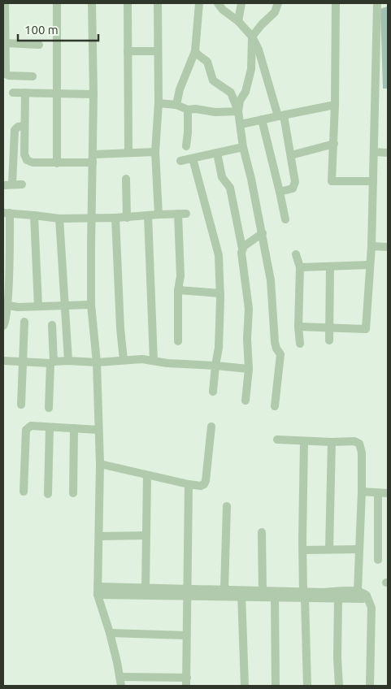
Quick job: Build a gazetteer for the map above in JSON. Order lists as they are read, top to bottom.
{
  "scale_bar": "100 m"
}
